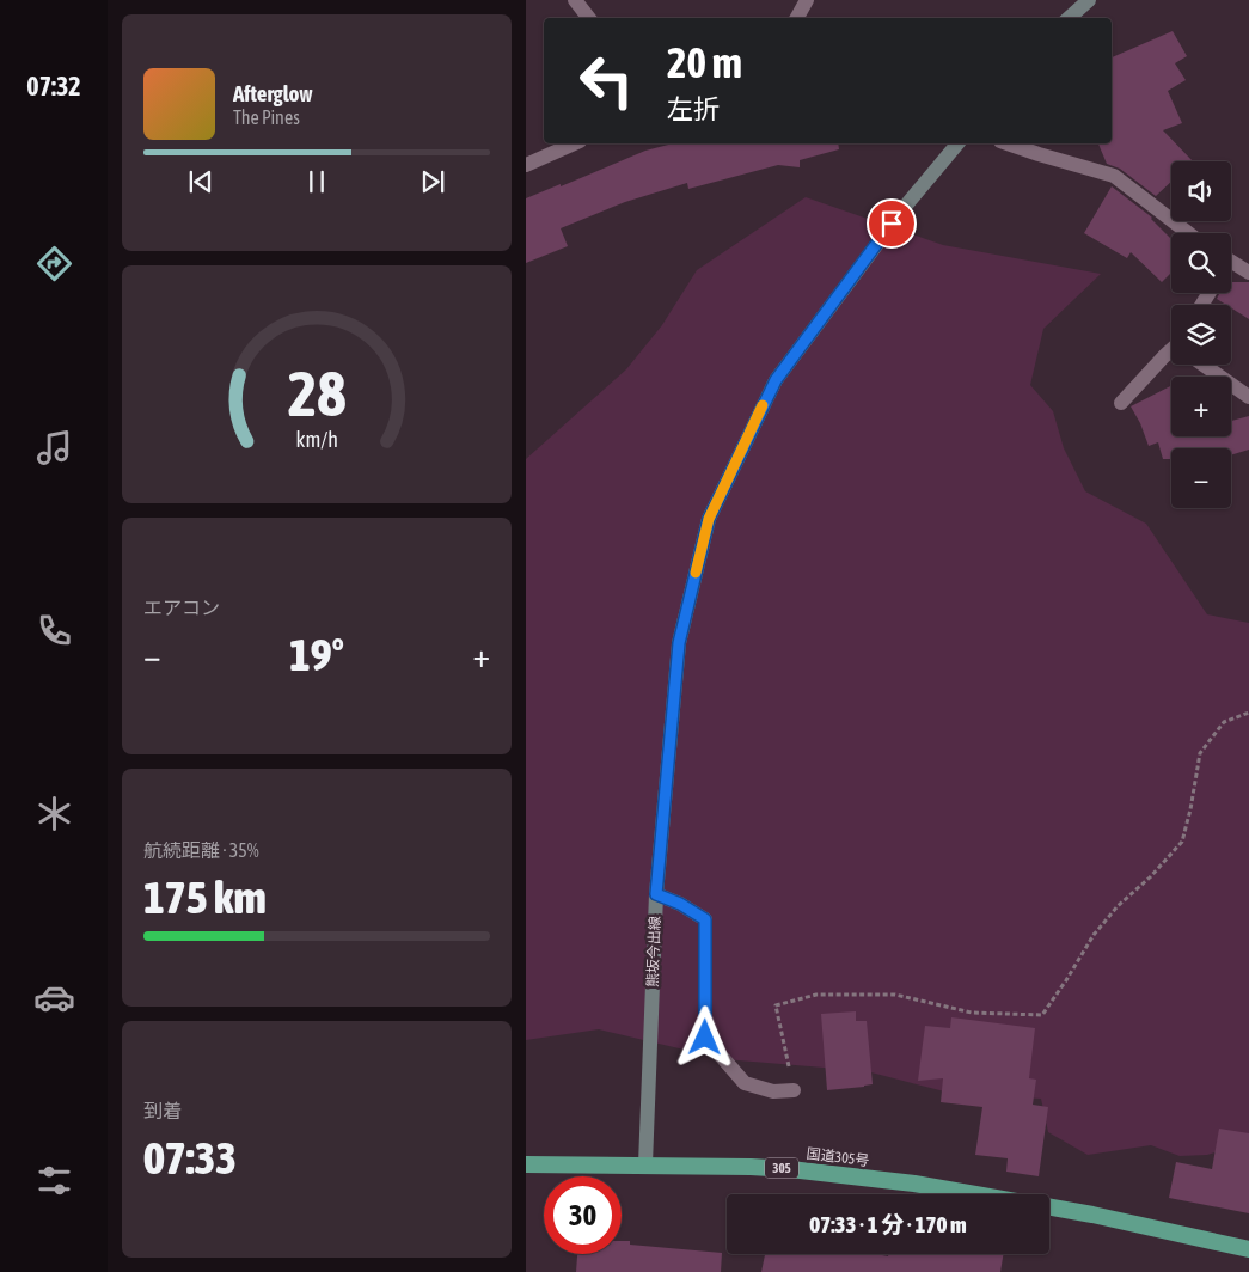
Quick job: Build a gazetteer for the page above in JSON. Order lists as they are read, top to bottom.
{
  "streets": {
    "highway": ["国道305号", "305"],
    "main road": ["熊坂今出線"]
  },
  "crossings": [
    ["熊坂今出線", "国道305号"]
  ],
  "page": {
    "tabs": "07:32",
    "turn": ["20 m", "左折"],
    "song": ["Afterglow", "The Pines"],
    "map_buttons": ["+", "−"],
    "tile": [
      "エアコン",
      ["航続距離 · 35%", "175 km"],
      ["到着", "07:33"]
    ],
    "heat": ["−", "19°", "+"],
    "limit": "30",
    "trip": "07:33 · 1 分 · 170 m",
    "gauge": ["28", "km/h"]
  }
}
